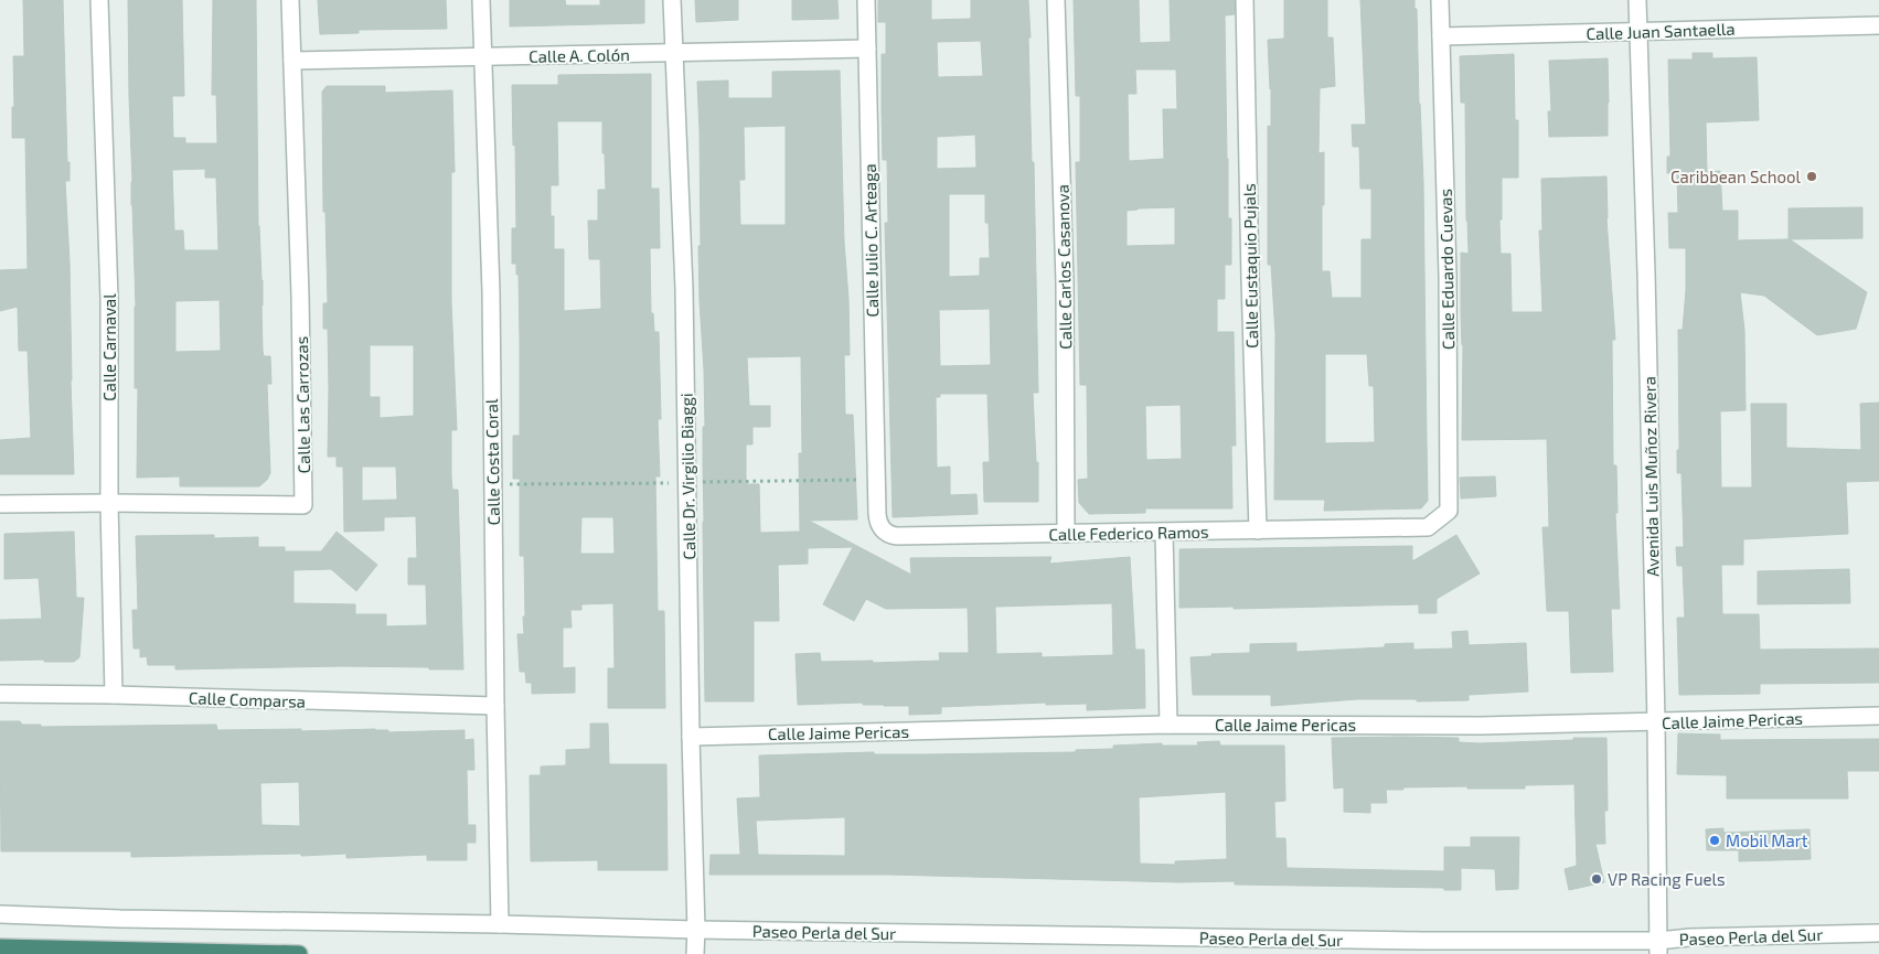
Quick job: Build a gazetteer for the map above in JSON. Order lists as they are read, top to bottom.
{
  "streets": {
    "street": [
      "Calle Juan Santaella",
      "Calle A. Colón",
      "Calle Julio C. Arteaga",
      "Calle Eustaquio Pujals",
      "Calle Carlos Casanova",
      "Calle Eduardo Cuevas",
      "Calle Carnaval",
      "Calle Las Carrozas",
      "Calle Costa Coral",
      "Calle Dr. Virgilio Biaggi",
      "Avenida Luis Muñoz Rivera",
      "Calle Federico Ramos",
      "Calle Comparsa",
      "Calle Jaime Pericas",
      "Paseo Perla del Sur"
    ]
  },
  "crossings": [
    ["Calle Juan Santaella", "Calle Eduardo Cuevas"],
    ["Calle Juan Santaella", "Avenida Luis Muñoz Rivera"],
    ["Calle A. Colón", "Calle Julio C. Arteaga"],
    ["Calle A. Colón", "Calle Las Carrozas"],
    ["Calle A. Colón", "Calle Costa Coral"],
    ["Calle A. Colón", "Calle Dr. Virgilio Biaggi"],
    ["Calle Julio C. Arteaga", "Calle Federico Ramos"],
    ["Calle Eustaquio Pujals", "Calle Federico Ramos"],
    ["Calle Carlos Casanova", "Calle Federico Ramos"],
    ["Calle Eduardo Cuevas", "Calle Federico Ramos"],
    ["Calle Carnaval", "Calle Las Carrozas"],
    ["Calle Carnaval", "Calle Comparsa"],
    ["Calle Costa Coral", "Calle Comparsa"],
    ["Calle Costa Coral", "Paseo Perla del Sur"],
    ["Calle Dr. Virgilio Biaggi", "Calle Jaime Pericas"],
    ["Calle Dr. Virgilio Biaggi", "Paseo Perla del Sur"],
    ["Avenida Luis Muñoz Rivera", "Calle Jaime Pericas"],
    ["Avenida Luis Muñoz Rivera", "Paseo Perla del Sur"]
  ],
  "places": ["Caribbean School", "Mobil Mart", "VP Racing Fuels"]
}
